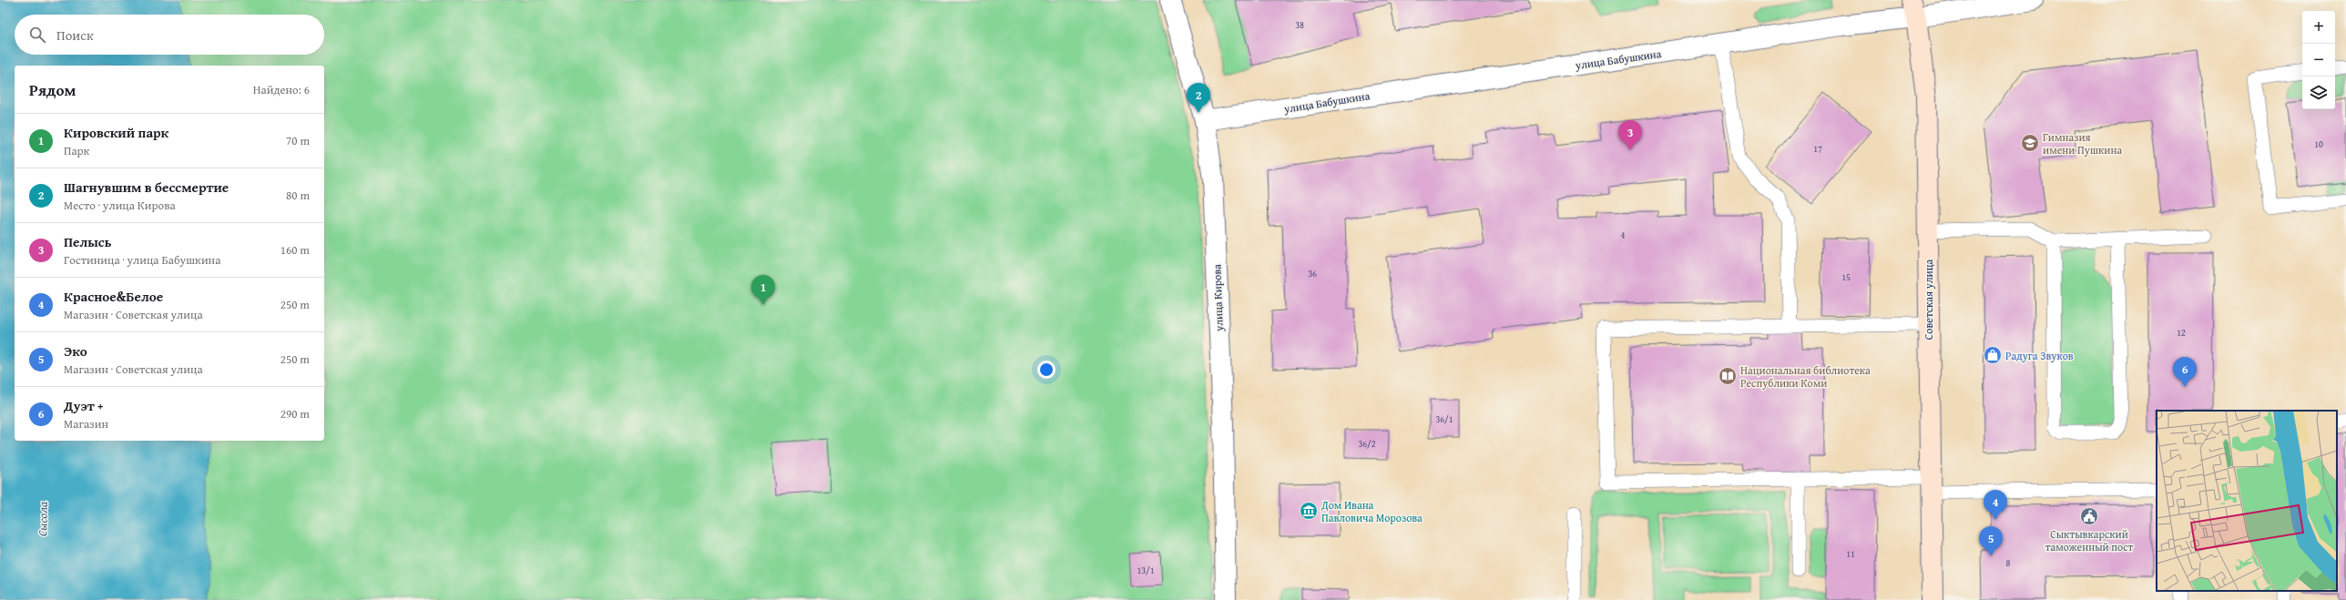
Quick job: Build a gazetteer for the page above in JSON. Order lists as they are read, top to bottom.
{
  "streets": {
    "main road": ["Советская улица"],
    "street": ["улица Бабушкина", "улица Кирова"]
  },
  "crossings": [
    ["улица Бабушкина", "улица Кирова"],
    ["улица Бабушкина", "Советская улица"]
  ],
  "water": ["Сысола"],
  "places": {
    "school or university": ["Гимназия имени Пушкина"],
    "shop": ["Радуга Звуков"],
    "library": ["Национальная библиотека Республики Коми"],
    "museum": ["Дом Ивана Павловича Морозова"],
    "public building": ["Сыктывкарский таможенный пост"]
  },
  "house_numbers": [
    "38",
    "10",
    "17",
    "4",
    "36",
    "15",
    "12",
    "36/1",
    "36/2",
    "11",
    "8",
    "13/1"
  ],
  "page": {
    "map_buttons": ["+", "−"],
    "search": "Поиск",
    "heading": ["Рядом", "Найдено: 6"],
    "pins": [
      "2",
      "3",
      "1",
      "6",
      "4",
      "5"
    ],
    "list": [
      {
        "mark": "1",
        "name": "Кировский парк",
        "note": "Парк",
        "value": "70 m"
      },
      {
        "mark": "2",
        "name": "Шагнувшим в бессмертие",
        "note": "Место · улица Кирова",
        "value": "80 m"
      },
      {
        "mark": "3",
        "name": "Пелысь",
        "note": "Гостиница · улица Бабушкина",
        "value": "160 m"
      },
      {
        "mark": "4",
        "name": "Красное&Белое",
        "note": "Магазин · Советская улица",
        "value": "250 m"
      },
      {
        "mark": "5",
        "name": "Эко",
        "note": "Магазин · Советская улица",
        "value": "250 m"
      },
      {
        "mark": "6",
        "name": "Дуэт +",
        "note": "Магазин",
        "value": "290 m"
      }
    ]
  }
}
